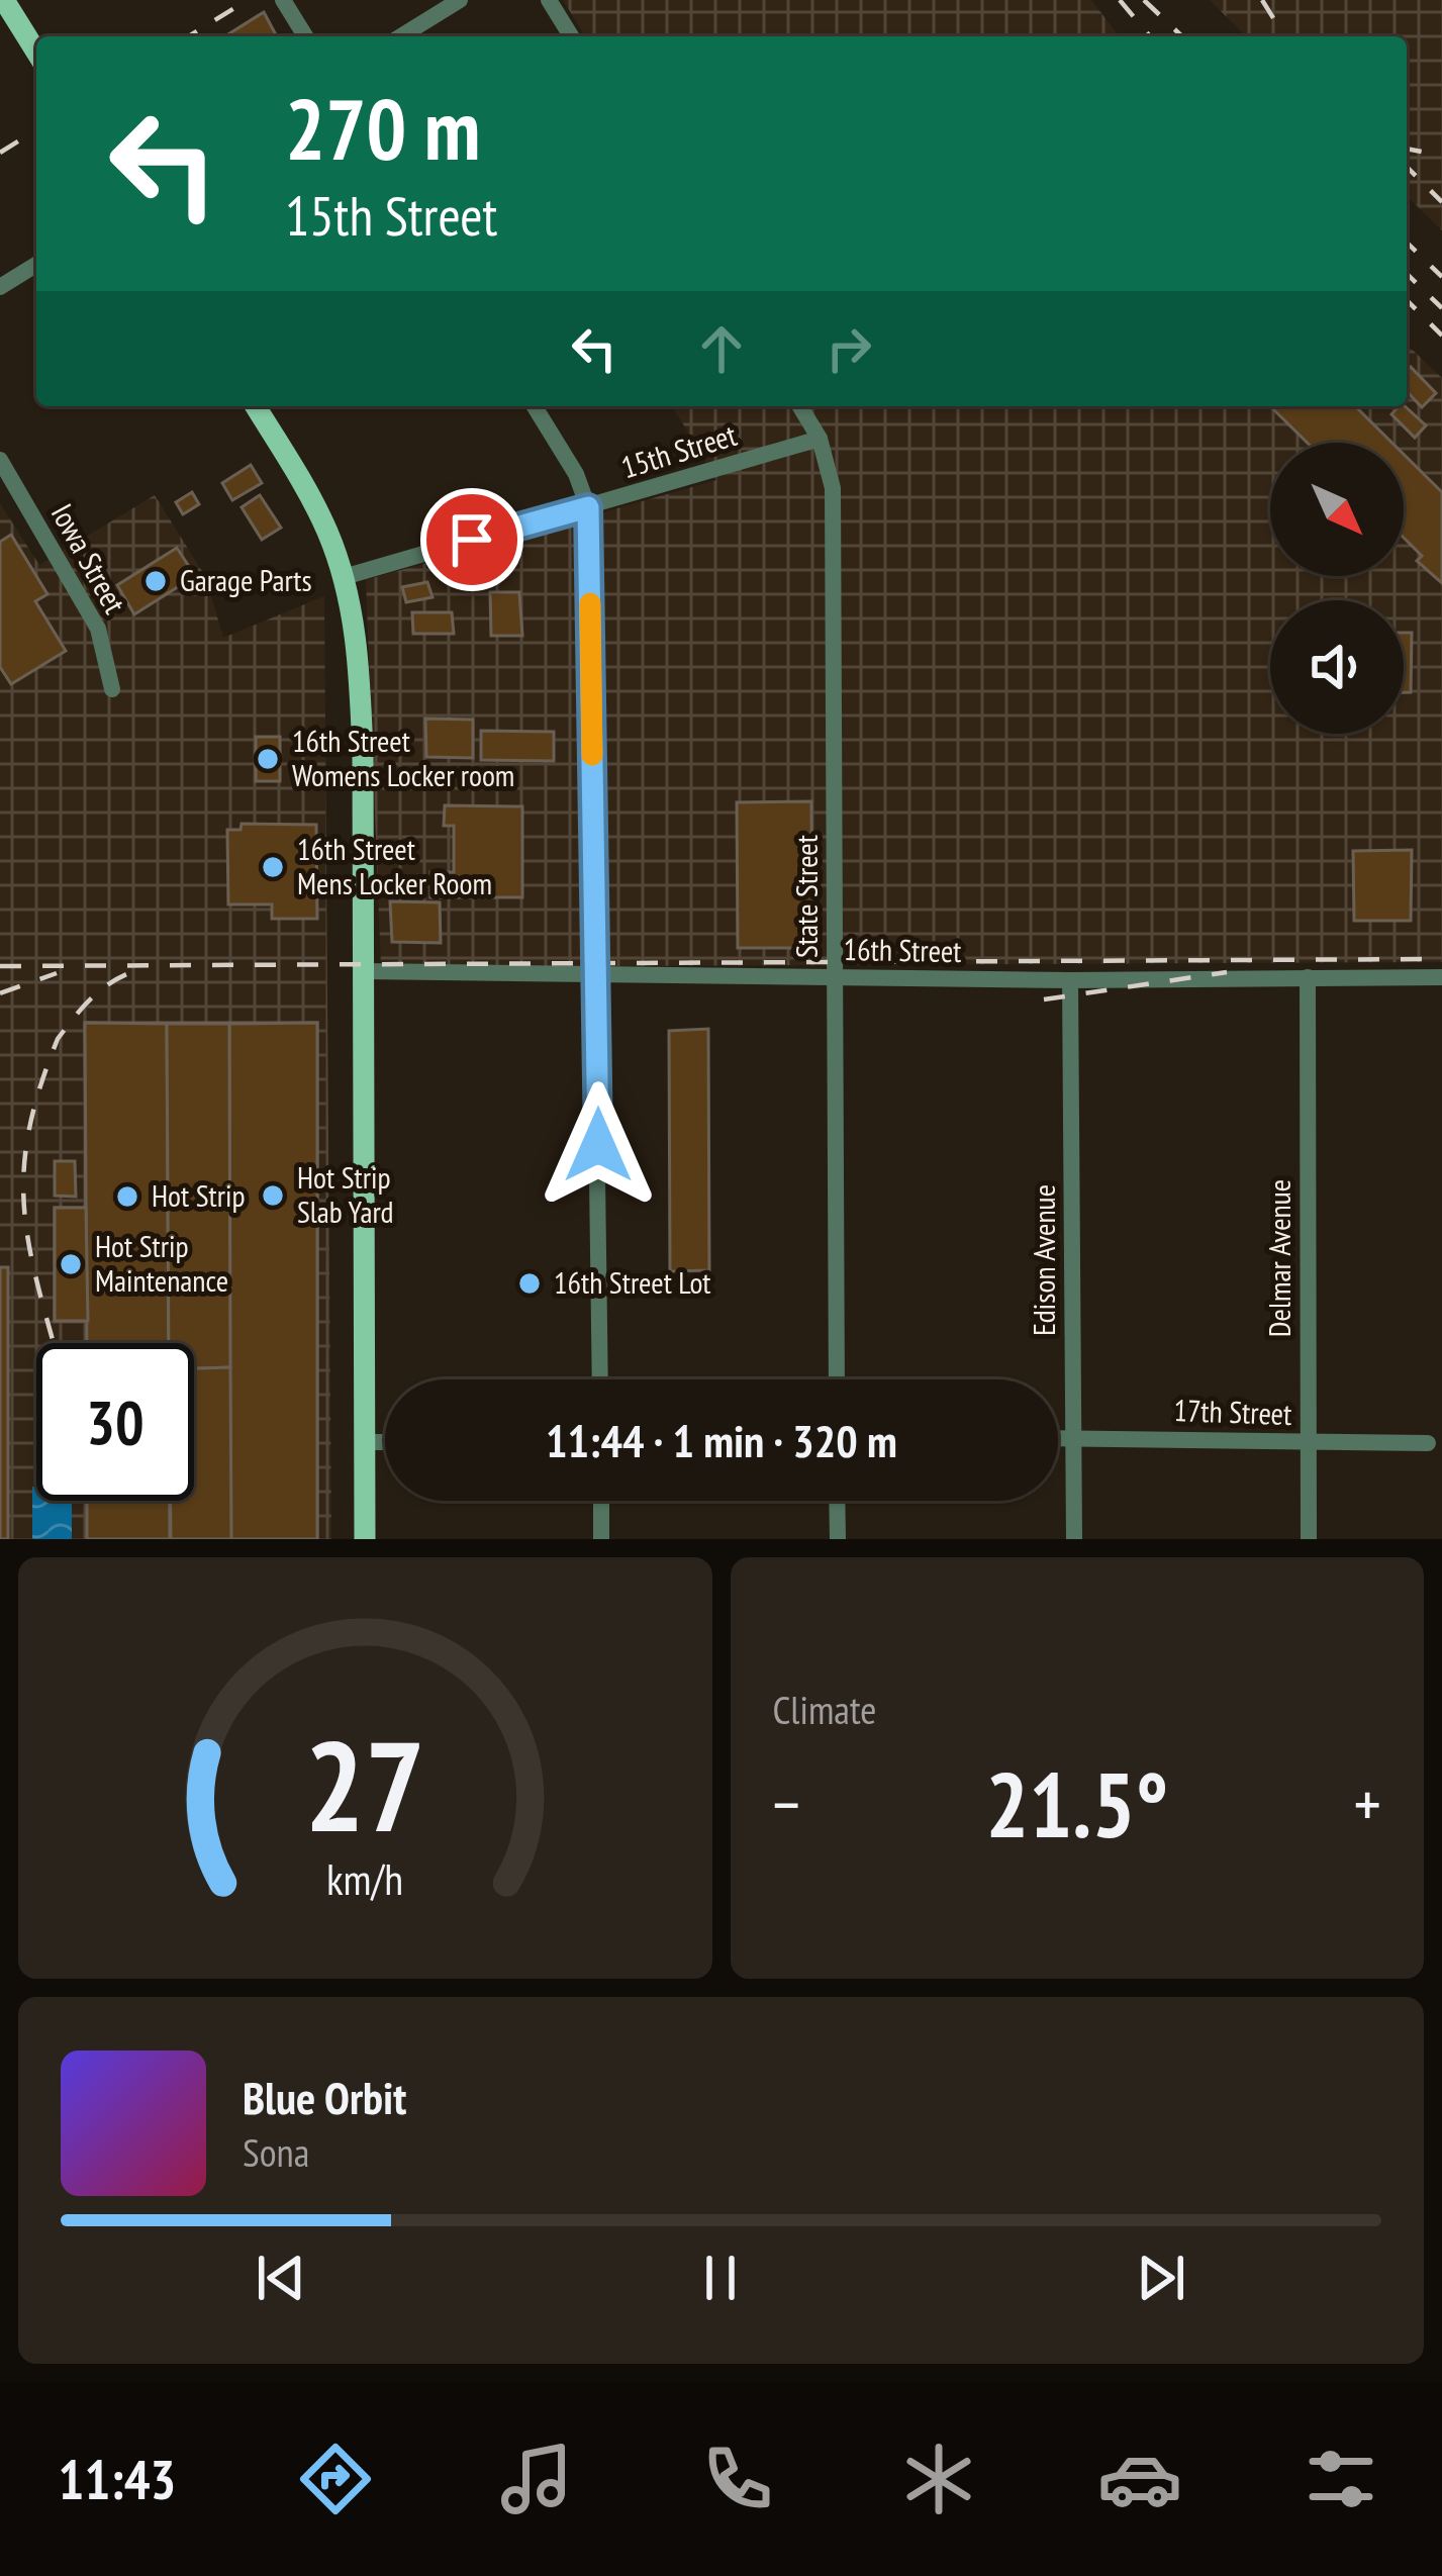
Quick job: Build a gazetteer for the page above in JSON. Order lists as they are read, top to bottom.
{
  "streets": {
    "street": [
      "15th Street",
      "Iowa Street",
      "State Street",
      "16th Street",
      "Delmar Avenue",
      "Edison Avenue",
      "17th Street"
    ]
  },
  "crossings": [
    ["15th Street", "State Street"],
    ["State Street", "16th Street"],
    ["16th Street", "Delmar Avenue"],
    ["16th Street", "Edison Avenue"],
    ["Delmar Avenue", "17th Street"],
    ["Edison Avenue", "17th Street"]
  ],
  "places": [
    "Garage Parts",
    "16th Street Womens Locker room",
    "16th Street Mens Locker Room",
    "Hot Strip Slab Yard",
    "Hot Strip",
    "Hot Strip Maintenance",
    "16th Street Lot"
  ],
  "north": "bottom right",
  "page": {
    "turn": ["270 m", "15th Street"],
    "limit": "30",
    "trip": "11:44 · 1 min · 320 m",
    "tile": "Climate",
    "heat": ["−", "21.5°", "+"],
    "song": ["Blue Orbit", "Sona"],
    "tabs": "11:43",
    "gauge": ["27", "km/h"]
  }
}
